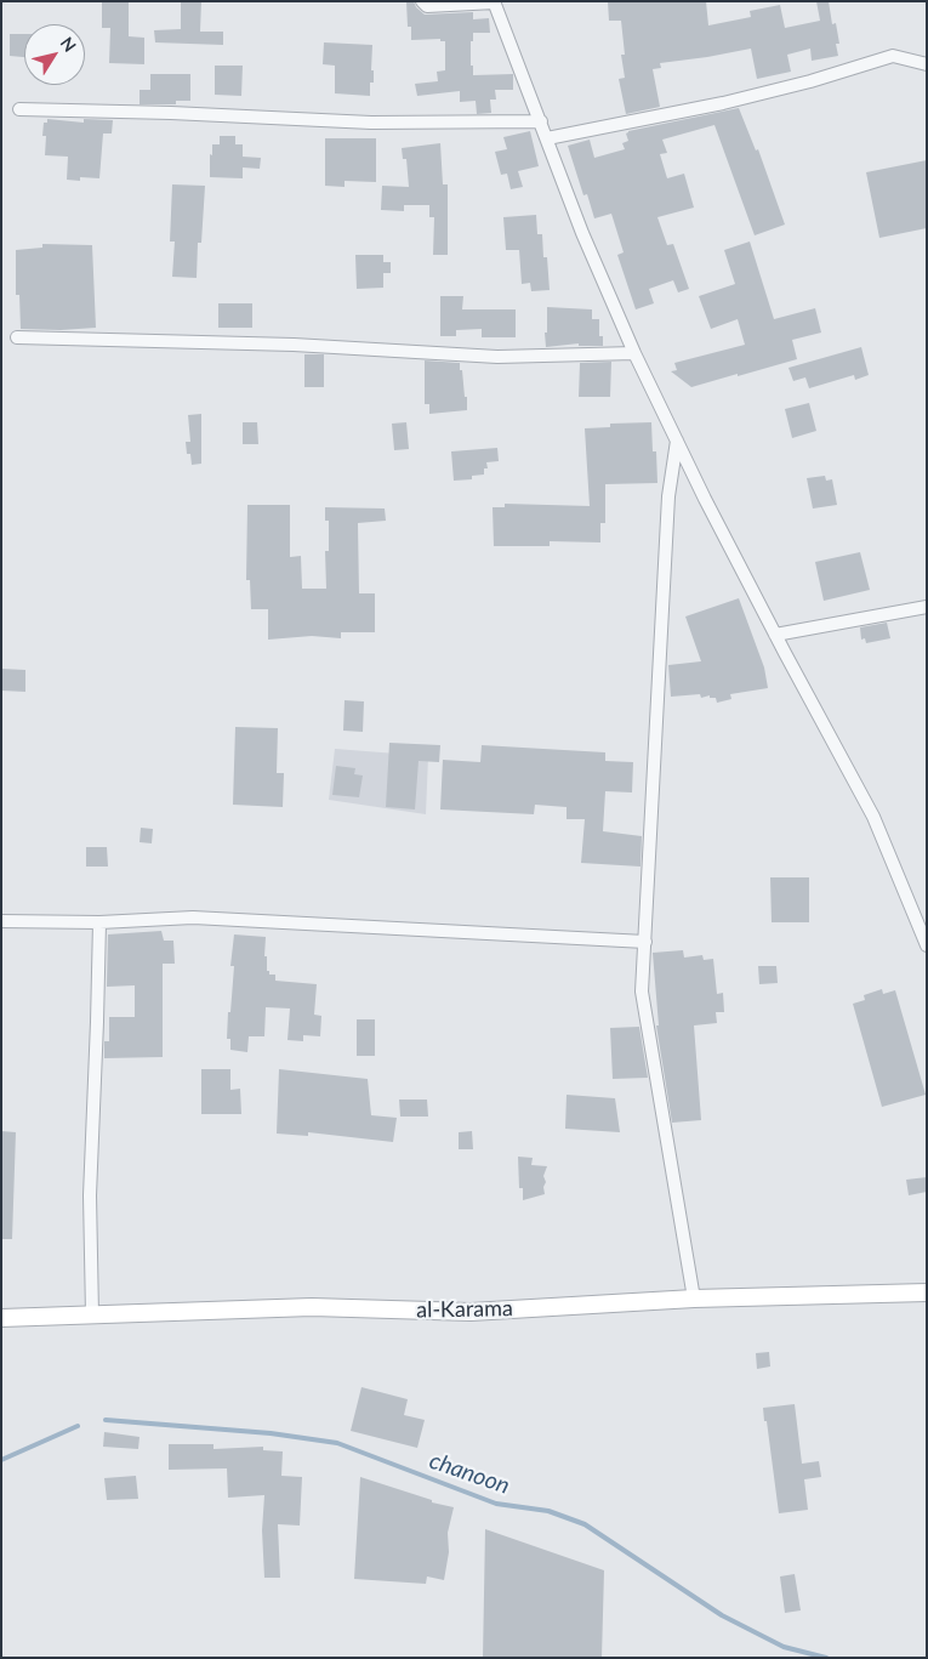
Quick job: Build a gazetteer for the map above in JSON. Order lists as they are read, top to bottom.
{
  "streets": {
    "main road": ["al-Karama"]
  },
  "water": ["chanoon"],
  "north": "top right"
}
